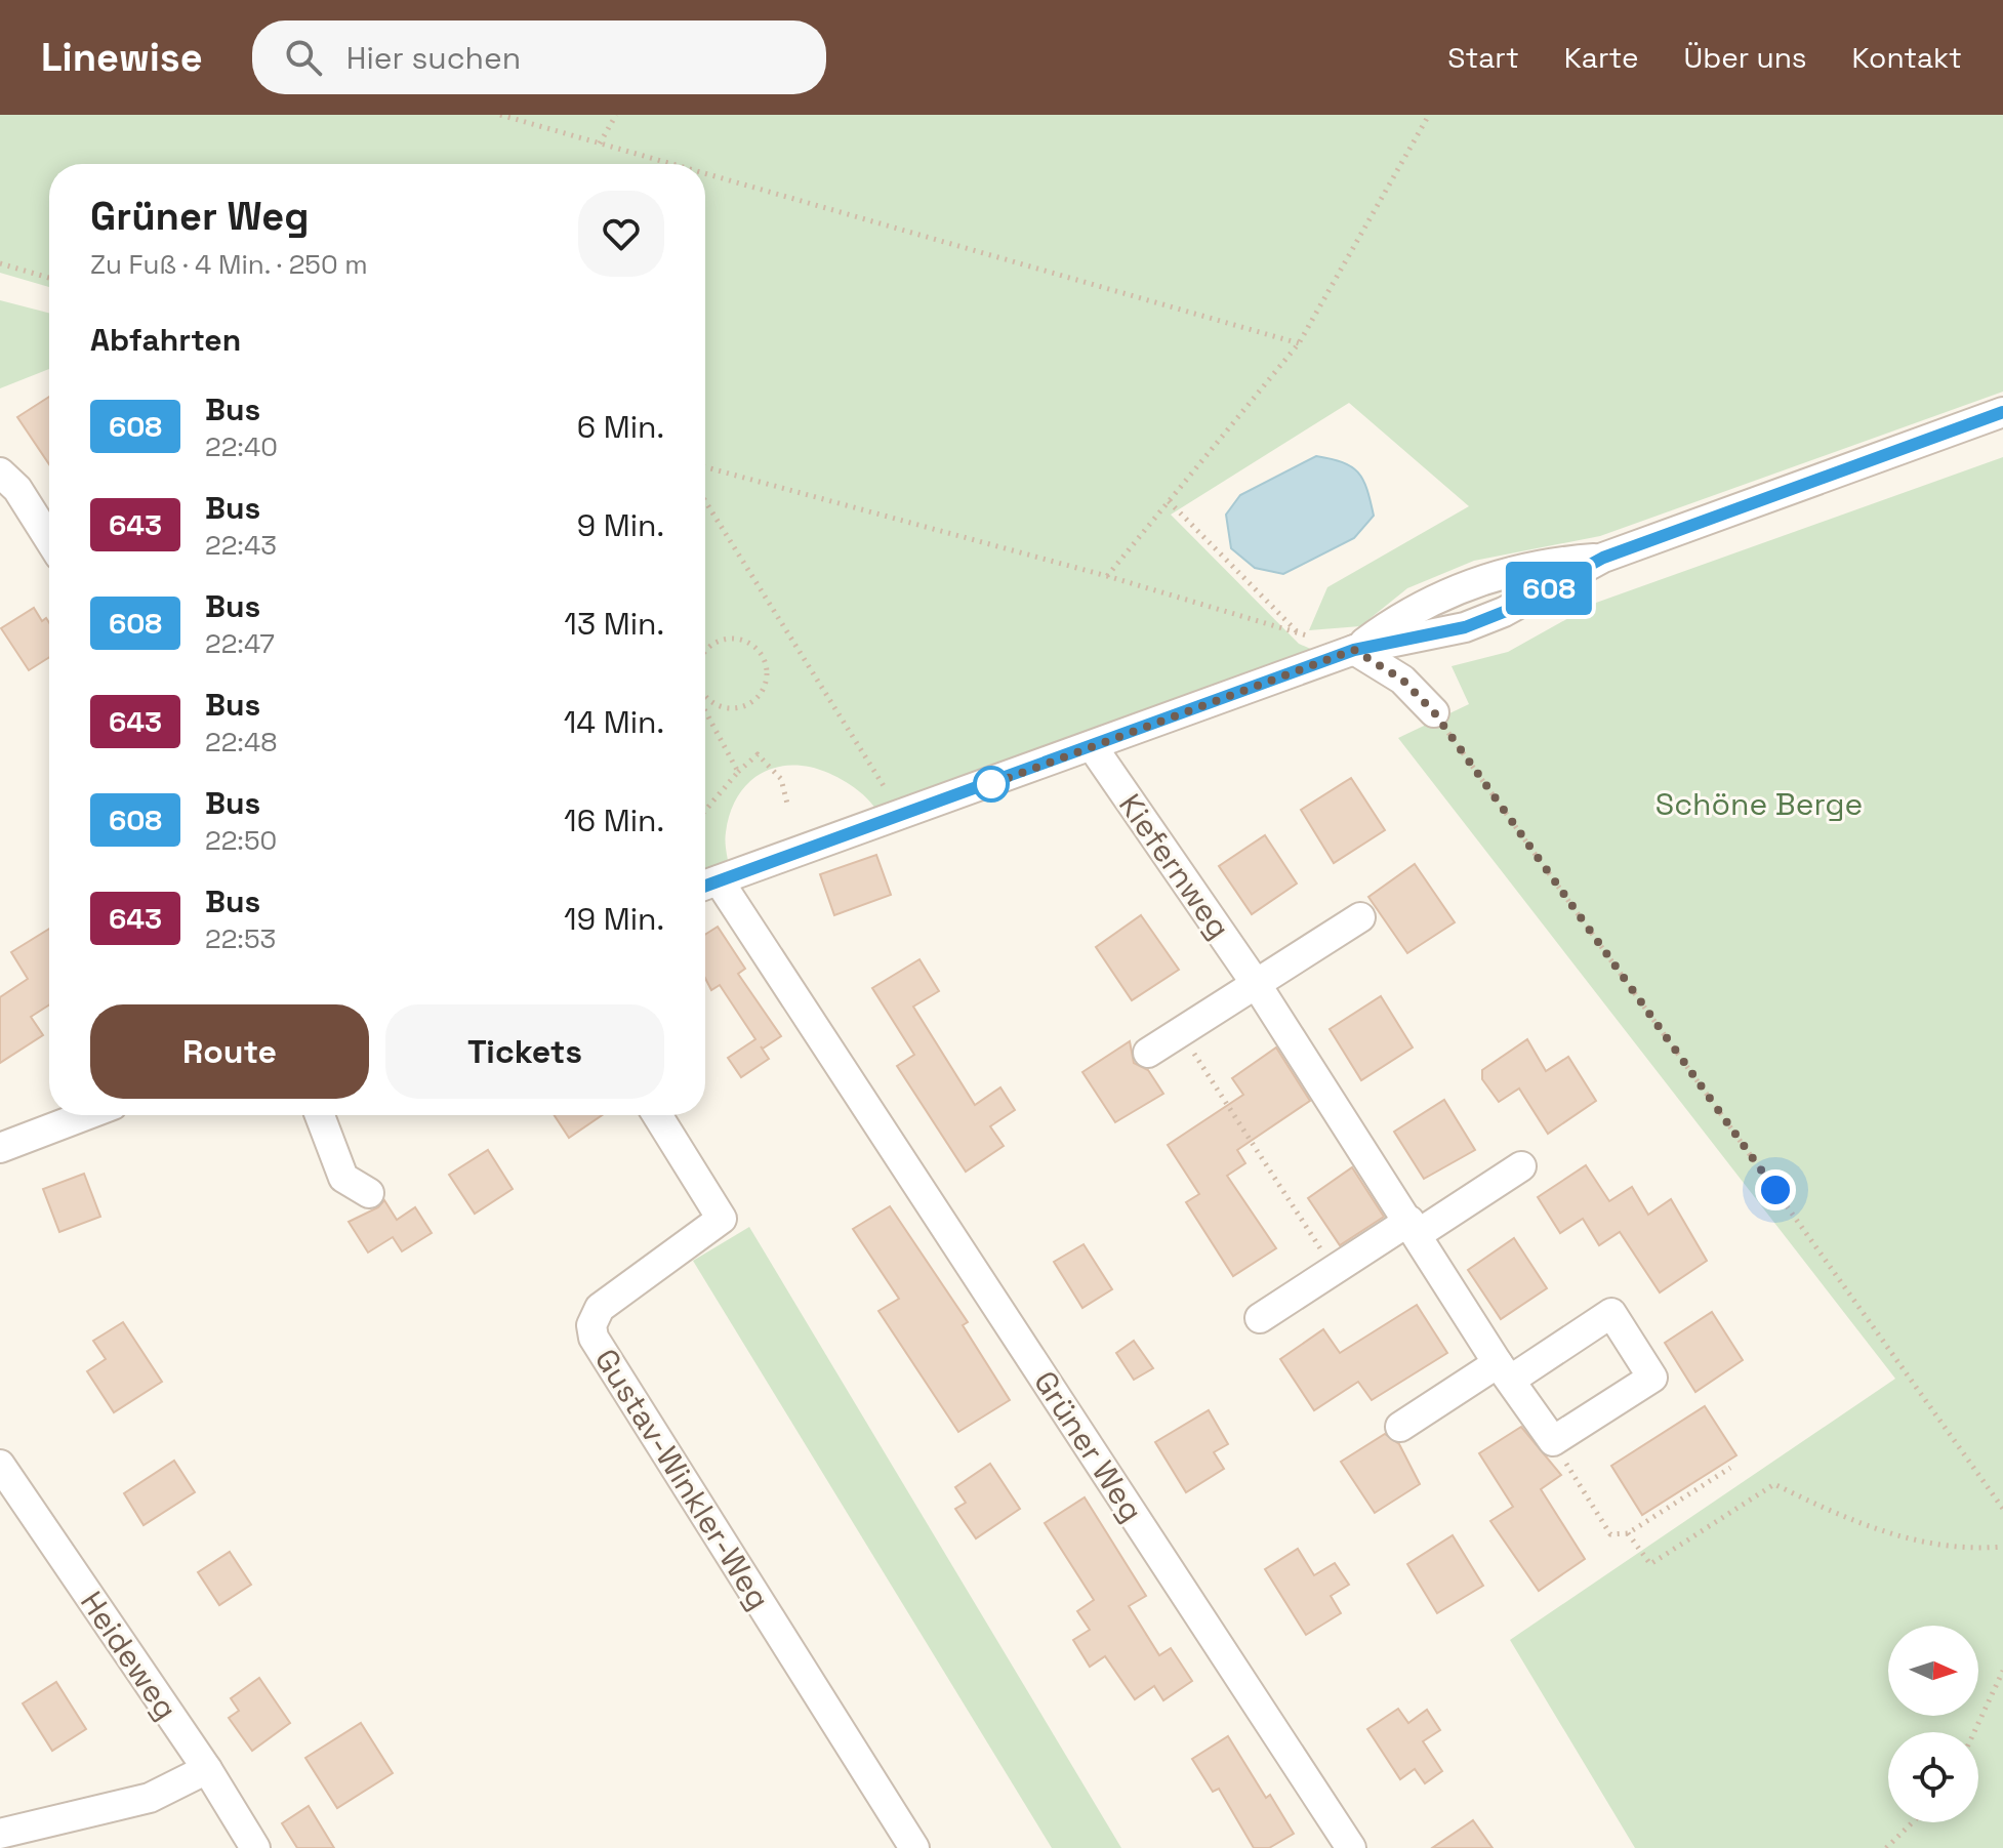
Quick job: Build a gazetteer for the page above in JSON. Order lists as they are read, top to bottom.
{
  "streets": {
    "street": [
      "Kiefernweg",
      "Grüner Weg",
      "Gustav-Winkler-Weg",
      "Heideweg"
    ]
  },
  "parks": ["Schöne Berge"],
  "lines": ["bus line 608"],
  "north": "right",
  "page": {
    "header": "Linewise",
    "search": "Hier suchen",
    "nav": [
      "Start",
      "Karte",
      "Über uns",
      "Kontakt"
    ],
    "on_map": "608",
    "heading": [
      ["Grüner Weg", "Zu Fuß · 4 Min. · 250 m"],
      "Abfahrten"
    ],
    "list": [
      {
        "mark": "608",
        "name": "Bus",
        "note": "22:40",
        "value": "6 Min."
      },
      {
        "mark": "643",
        "name": "Bus",
        "note": "22:43",
        "value": "9 Min."
      },
      {
        "mark": "608",
        "name": "Bus",
        "note": "22:47",
        "value": "13 Min."
      },
      {
        "mark": "643",
        "name": "Bus",
        "note": "22:48",
        "value": "14 Min."
      },
      {
        "mark": "608",
        "name": "Bus",
        "note": "22:50",
        "value": "16 Min."
      },
      {
        "mark": "643",
        "name": "Bus",
        "note": "22:53",
        "value": "19 Min."
      }
    ],
    "buttons": ["Route", "Tickets"]
  }
}
